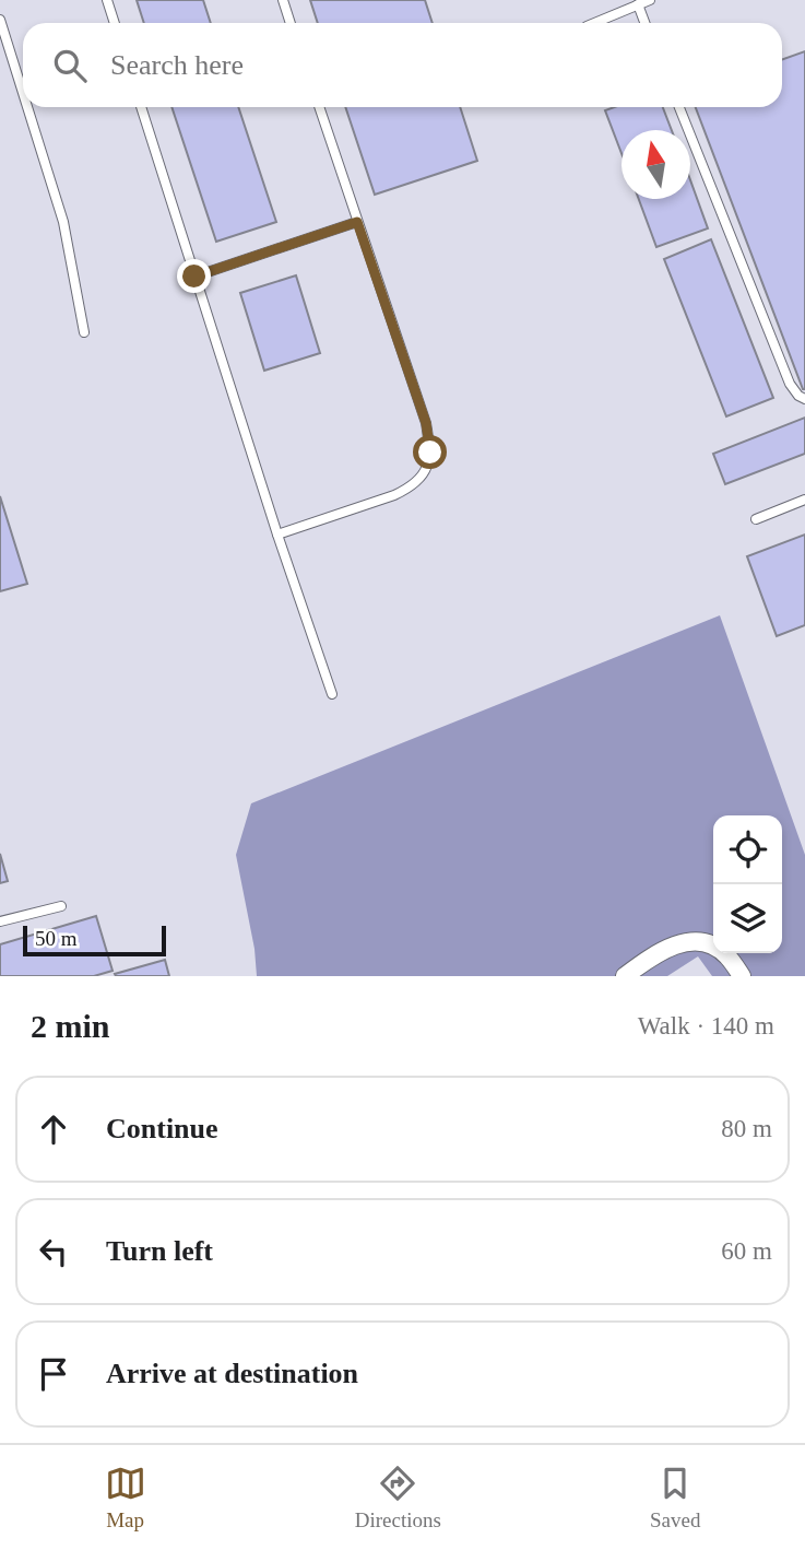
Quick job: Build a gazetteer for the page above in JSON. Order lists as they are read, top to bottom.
{
  "scale_bar": "50 m",
  "north": "top",
  "page": {
    "search": "Search here",
    "scale": "50 m",
    "heading": ["2 min", "Walk · 140 m"],
    "list": [
      ["Continue", "80 m"],
      ["Turn left", "60 m"],
      "Arrive at destination"
    ],
    "nav": ["Map", "Directions", "Saved"]
  }
}
